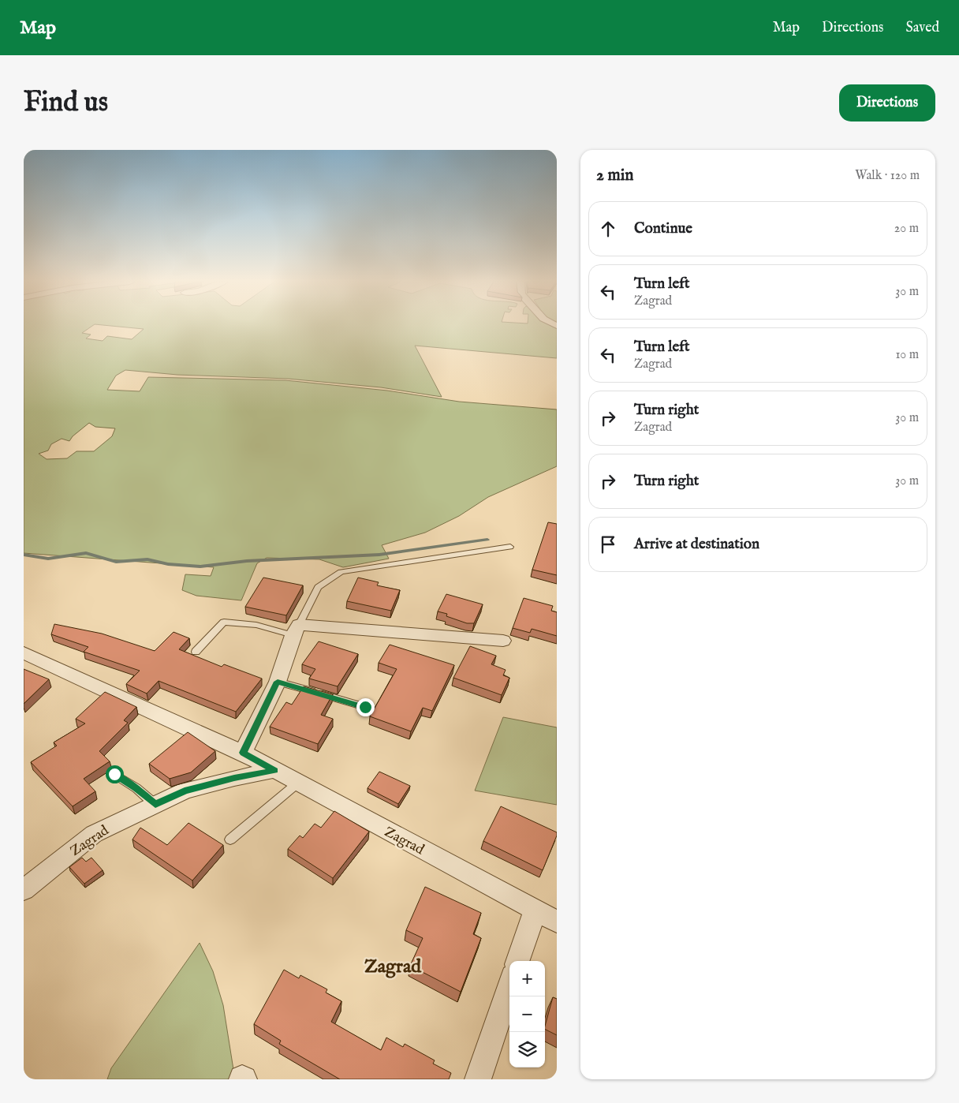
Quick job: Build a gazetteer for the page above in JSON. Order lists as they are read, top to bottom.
{
  "streets": {
    "street": ["Zagrad"]
  },
  "districts": ["Zagrad"],
  "page": {
    "header": "Map",
    "nav": ["Map", "Directions", "Saved"],
    "buttons": "Directions",
    "title": "Find us",
    "heading": ["2 min", "Walk · 120 m"],
    "list": [
      ["Continue", "20 m"],
      ["Turn left", "Zagrad", "30 m"],
      ["Turn left", "Zagrad", "10 m"],
      ["Turn right", "Zagrad", "30 m"],
      ["Turn right", "30 m"],
      "Arrive at destination"
    ],
    "map_buttons": ["+", "−"]
  }
}
